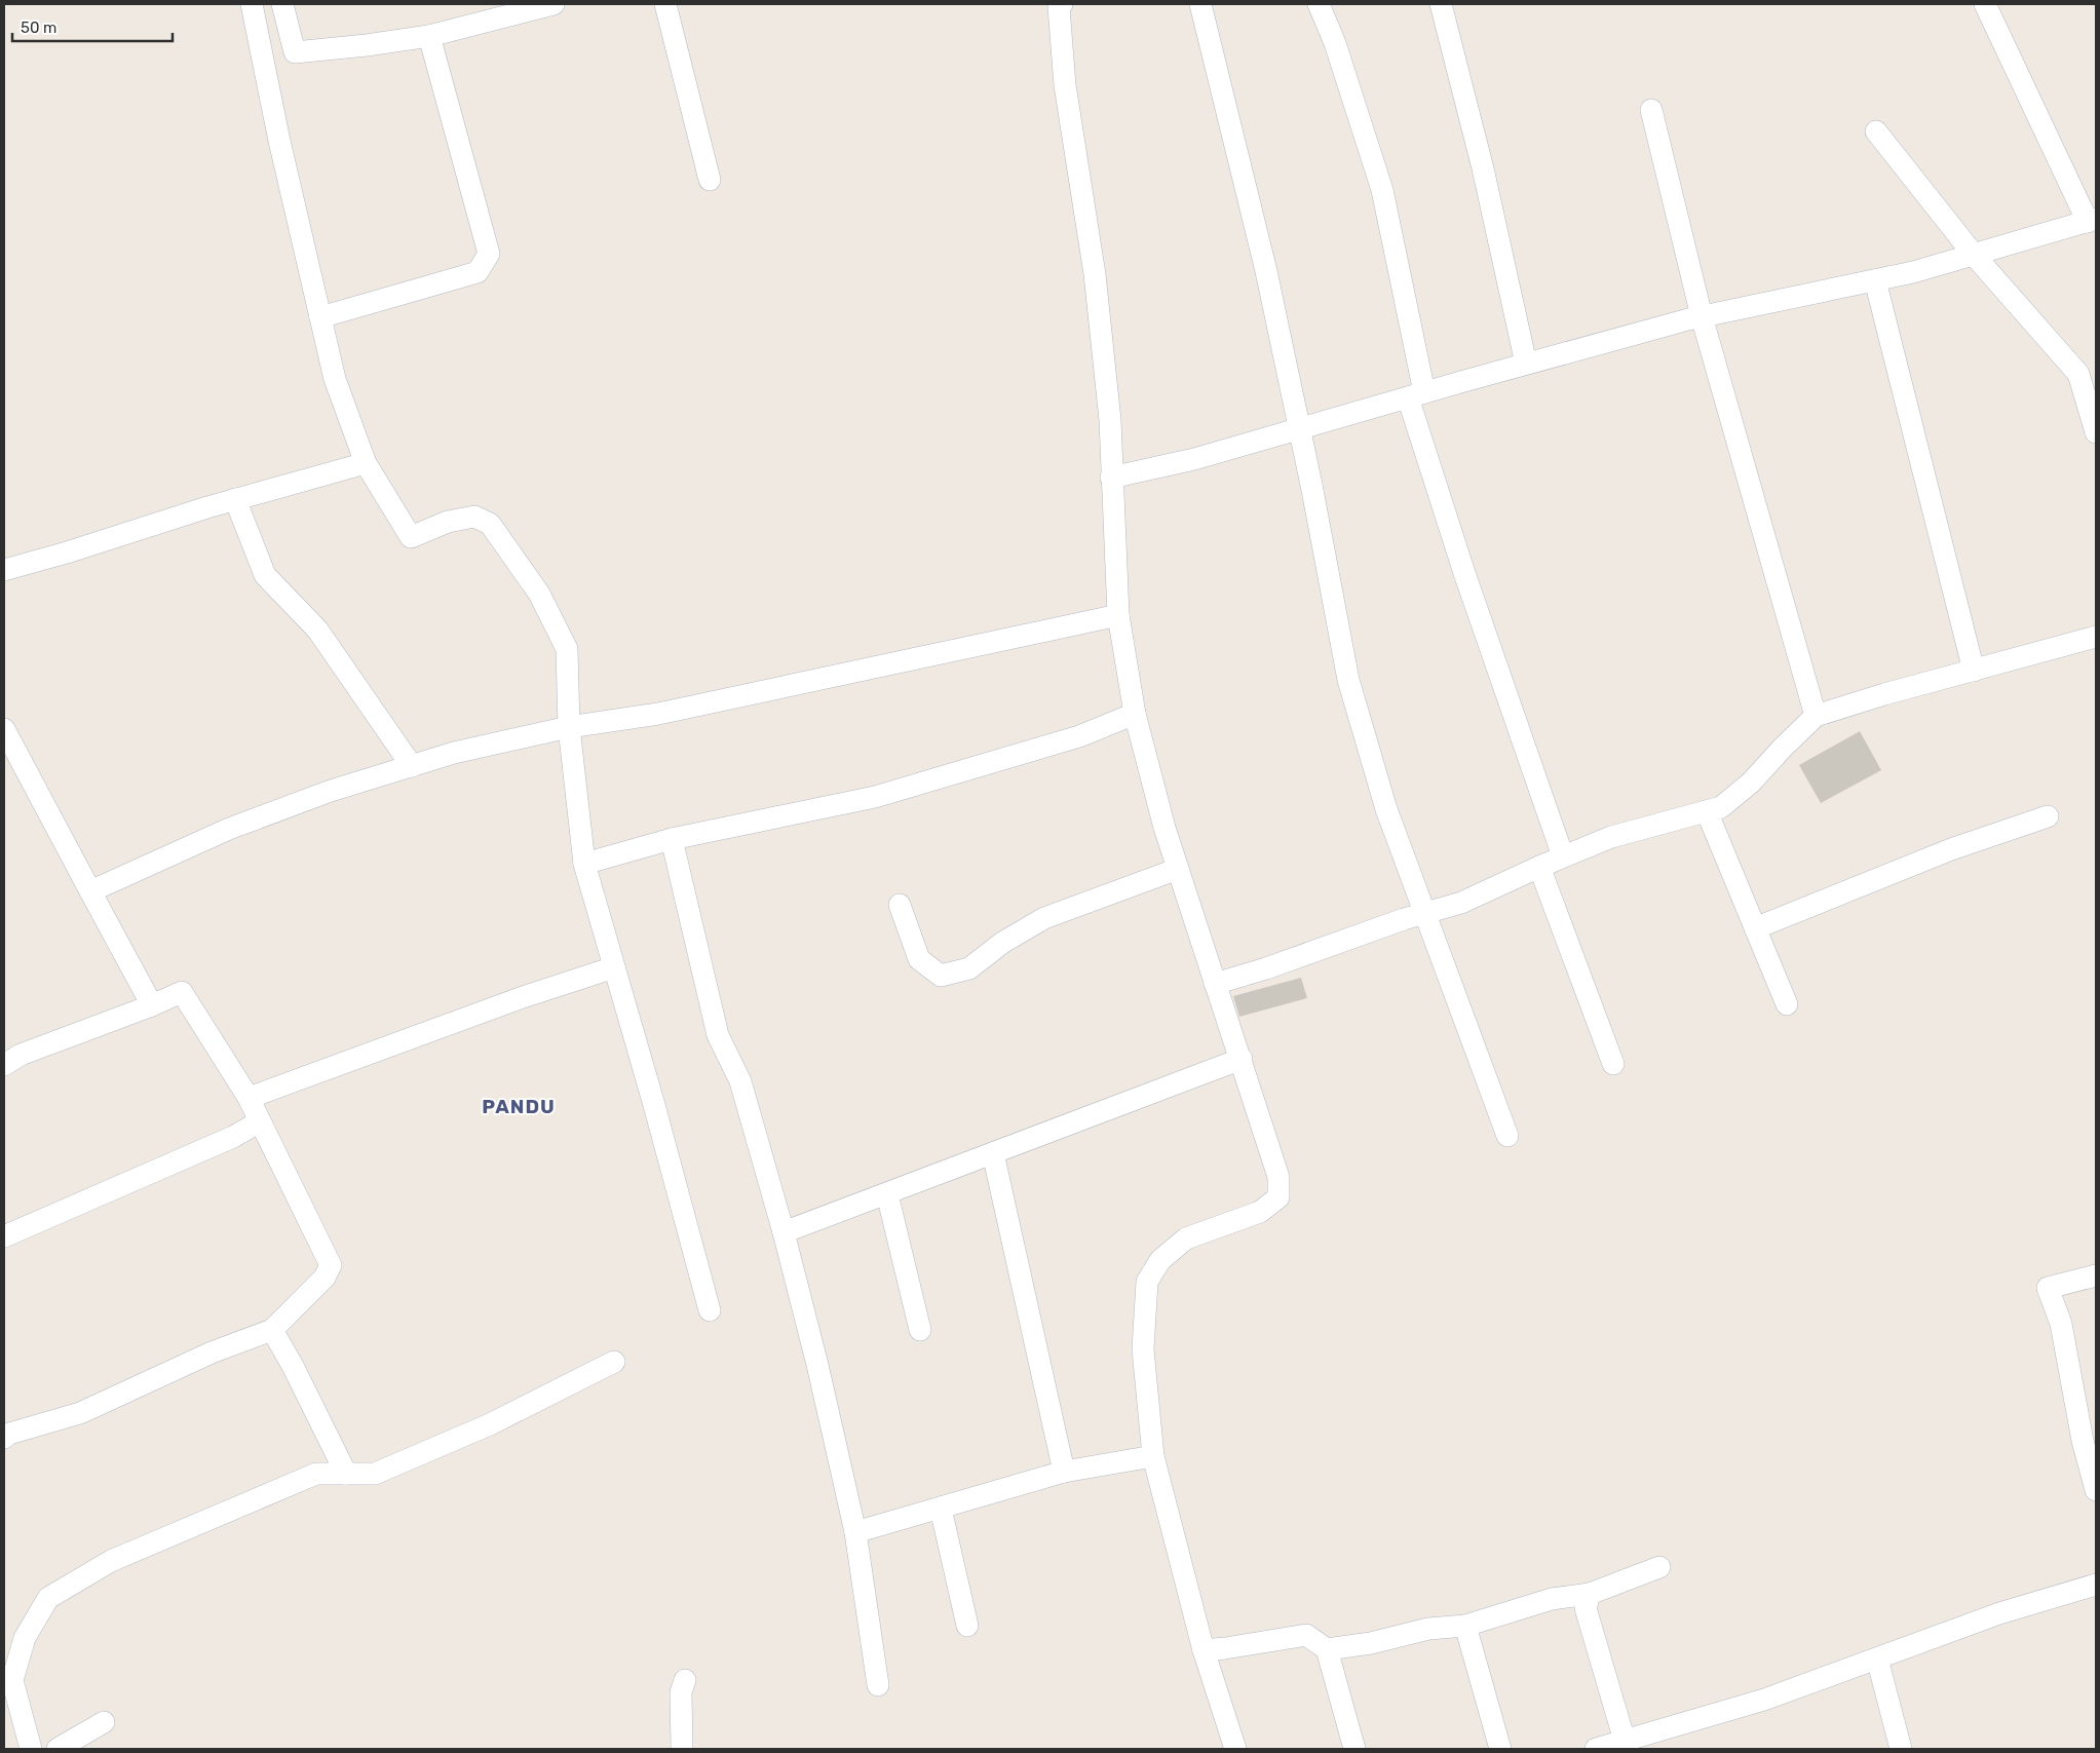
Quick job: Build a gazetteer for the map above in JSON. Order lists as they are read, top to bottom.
{
  "districts": ["PANDU"],
  "scale_bar": "50 m"
}
